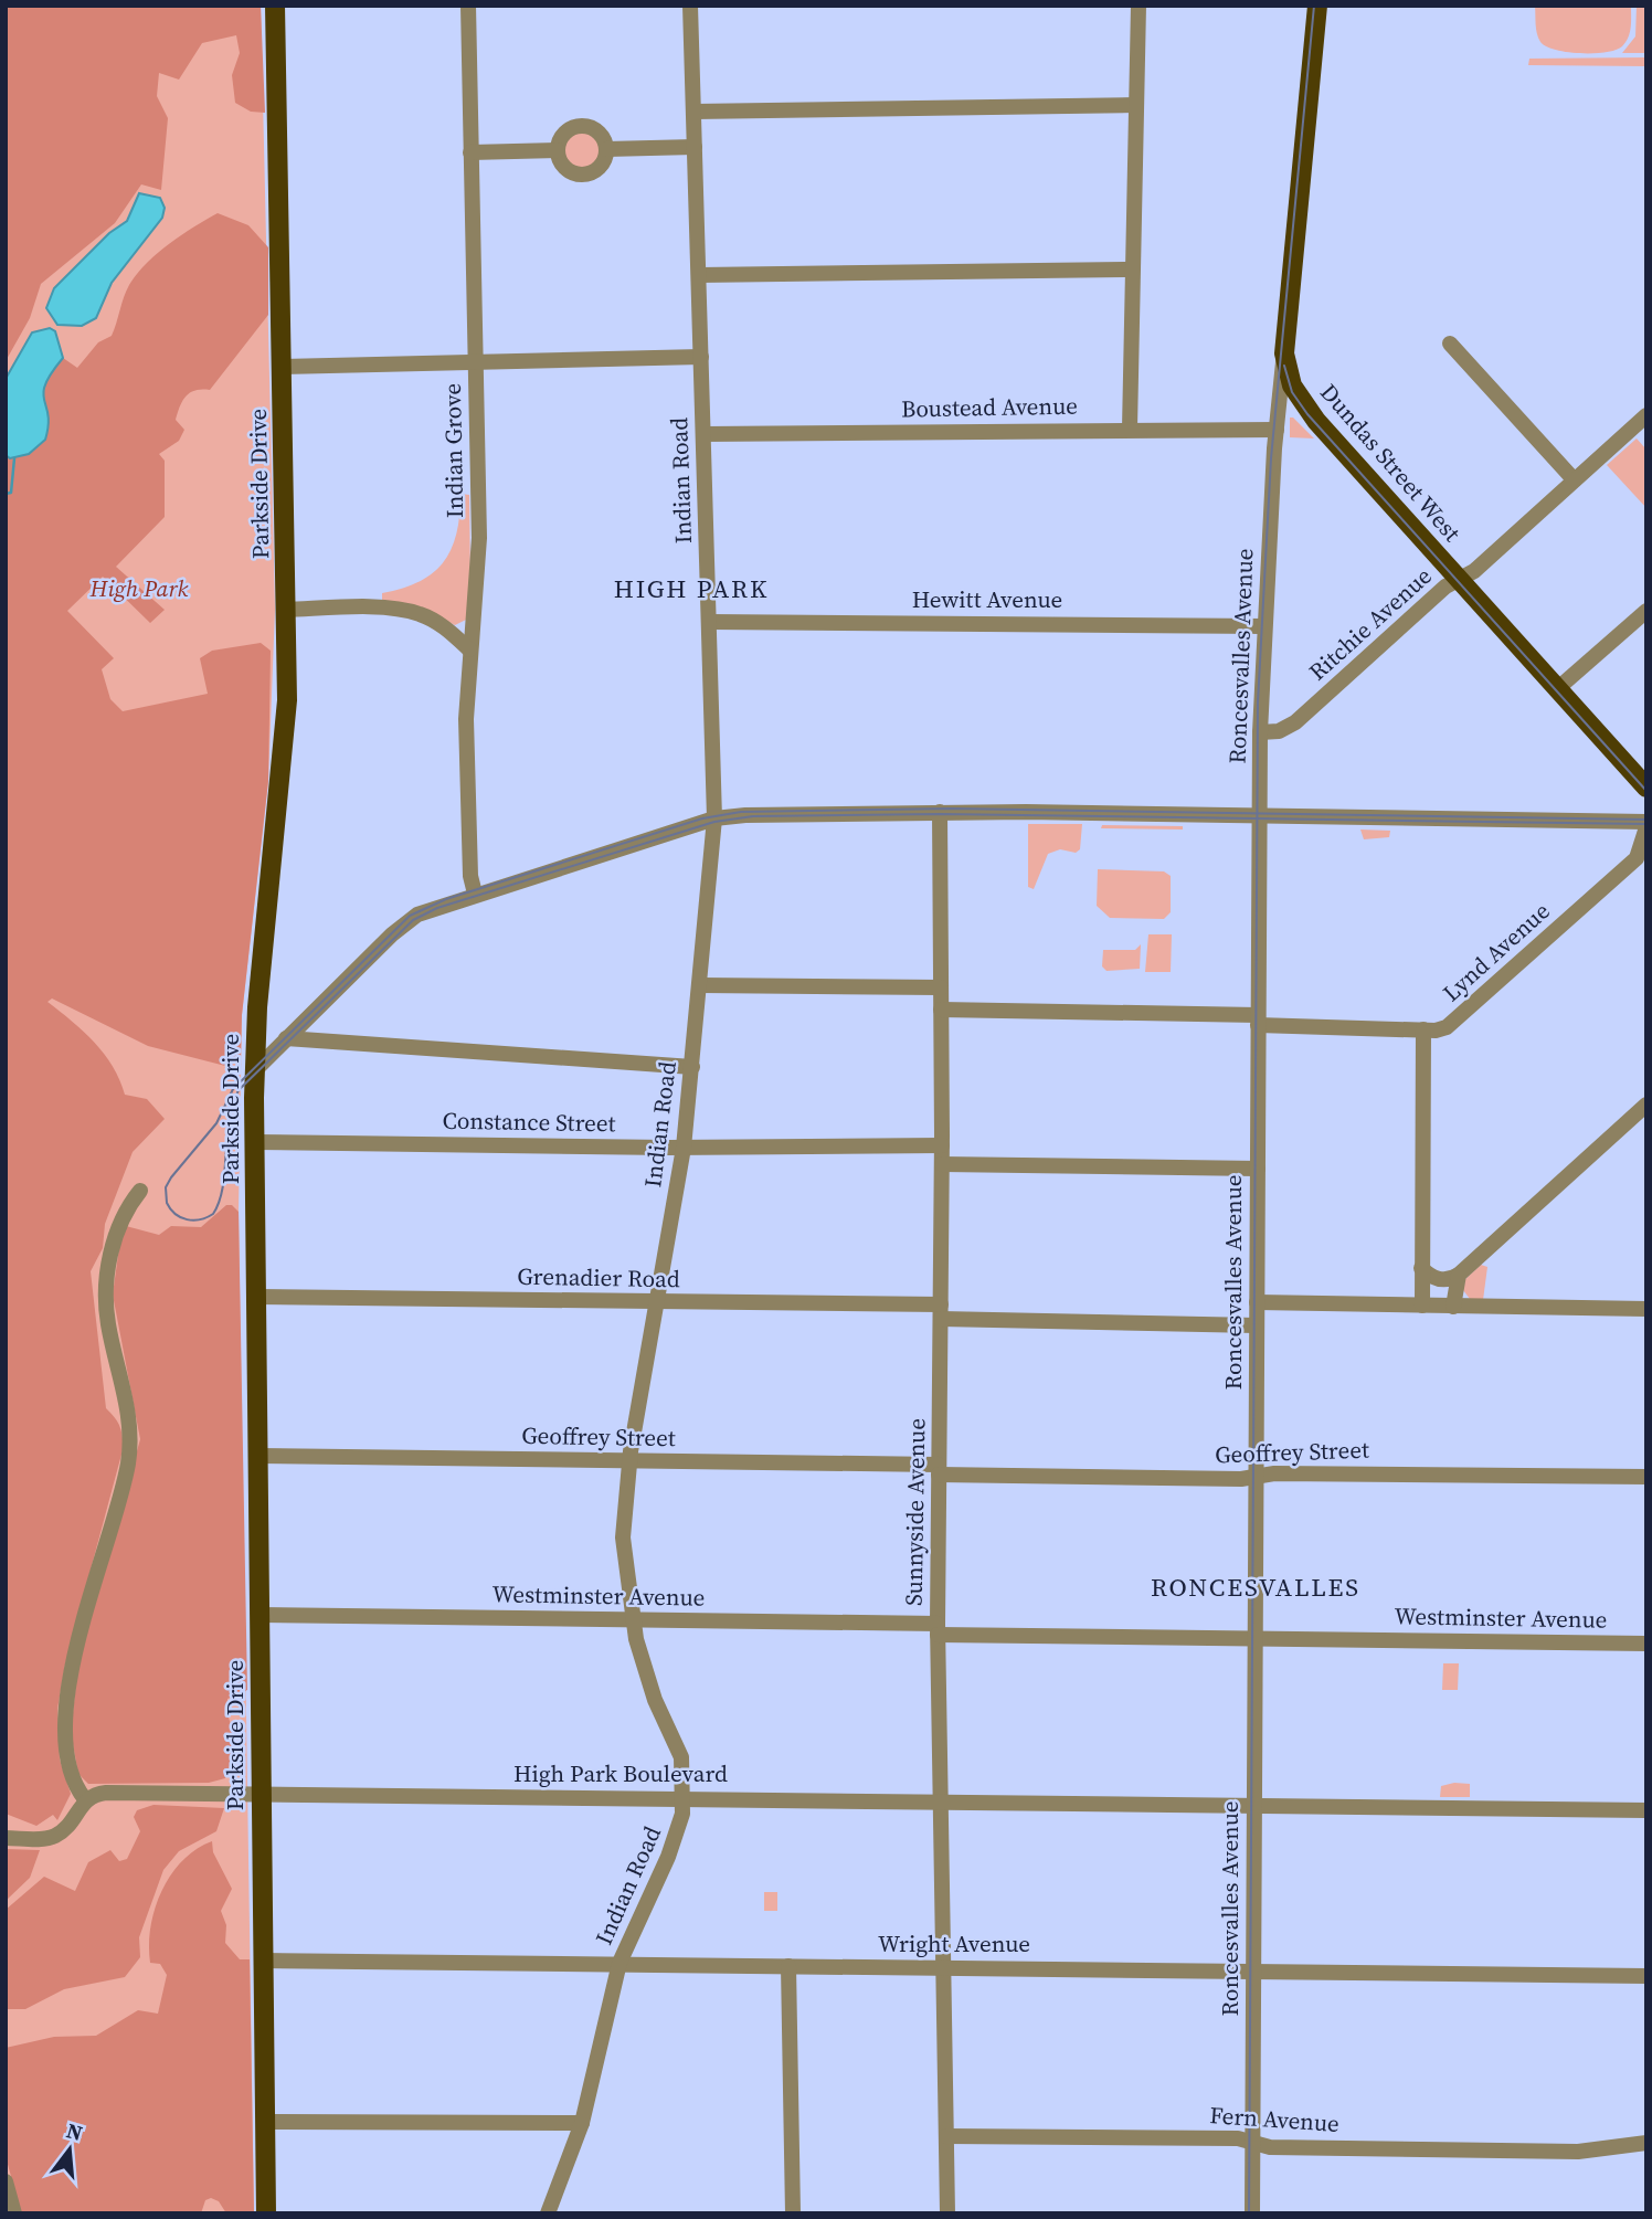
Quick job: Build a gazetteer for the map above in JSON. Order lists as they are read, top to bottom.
{
  "streets": {
    "main road": ["Dundas Street West", "Parkside Drive"],
    "street": [
      "Boustead Avenue",
      "Indian Grove",
      "Indian Road",
      "Hewitt Avenue",
      "Ritchie Avenue",
      "Roncesvalles Avenue",
      "Lynd Avenue",
      "Constance Street",
      "Grenadier Road",
      "Geoffrey Street",
      "Sunnyside Avenue",
      "Westminster Avenue",
      "High Park Boulevard",
      "Wright Avenue",
      "Fern Avenue"
    ]
  },
  "crossings": [
    ["Boustead Avenue", "Indian Road"],
    ["Boustead Avenue", "Roncesvalles Avenue"],
    ["Dundas Street West", "Ritchie Avenue"],
    ["Dundas Street West", "Roncesvalles Avenue"],
    ["Indian Road", "Hewitt Avenue"],
    ["Indian Road", "Constance Street"],
    ["Indian Road", "Grenadier Road"],
    ["Indian Road", "Geoffrey Street"],
    ["Indian Road", "Westminster Avenue"],
    ["Indian Road", "High Park Boulevard"],
    ["Indian Road", "Wright Avenue"],
    ["Parkside Drive", "Constance Street"],
    ["Parkside Drive", "Grenadier Road"],
    ["Parkside Drive", "Geoffrey Street"],
    ["Parkside Drive", "Westminster Avenue"],
    ["Parkside Drive", "High Park Boulevard"],
    ["Parkside Drive", "Wright Avenue"],
    ["Hewitt Avenue", "Roncesvalles Avenue"],
    ["Ritchie Avenue", "Roncesvalles Avenue"],
    ["Roncesvalles Avenue", "Grenadier Road"],
    ["Roncesvalles Avenue", "Geoffrey Street"],
    ["Roncesvalles Avenue", "Westminster Avenue"],
    ["Roncesvalles Avenue", "High Park Boulevard"],
    ["Roncesvalles Avenue", "Wright Avenue"],
    ["Roncesvalles Avenue", "Fern Avenue"],
    ["Constance Street", "Sunnyside Avenue"],
    ["Grenadier Road", "Sunnyside Avenue"],
    ["Geoffrey Street", "Sunnyside Avenue"],
    ["Sunnyside Avenue", "Westminster Avenue"],
    ["Sunnyside Avenue", "High Park Boulevard"],
    ["Sunnyside Avenue", "Wright Avenue"],
    ["Sunnyside Avenue", "Fern Avenue"]
  ],
  "districts": ["HIGH PARK", "RONCESVALLES"],
  "parks": ["High Park"],
  "north": "top"
}
